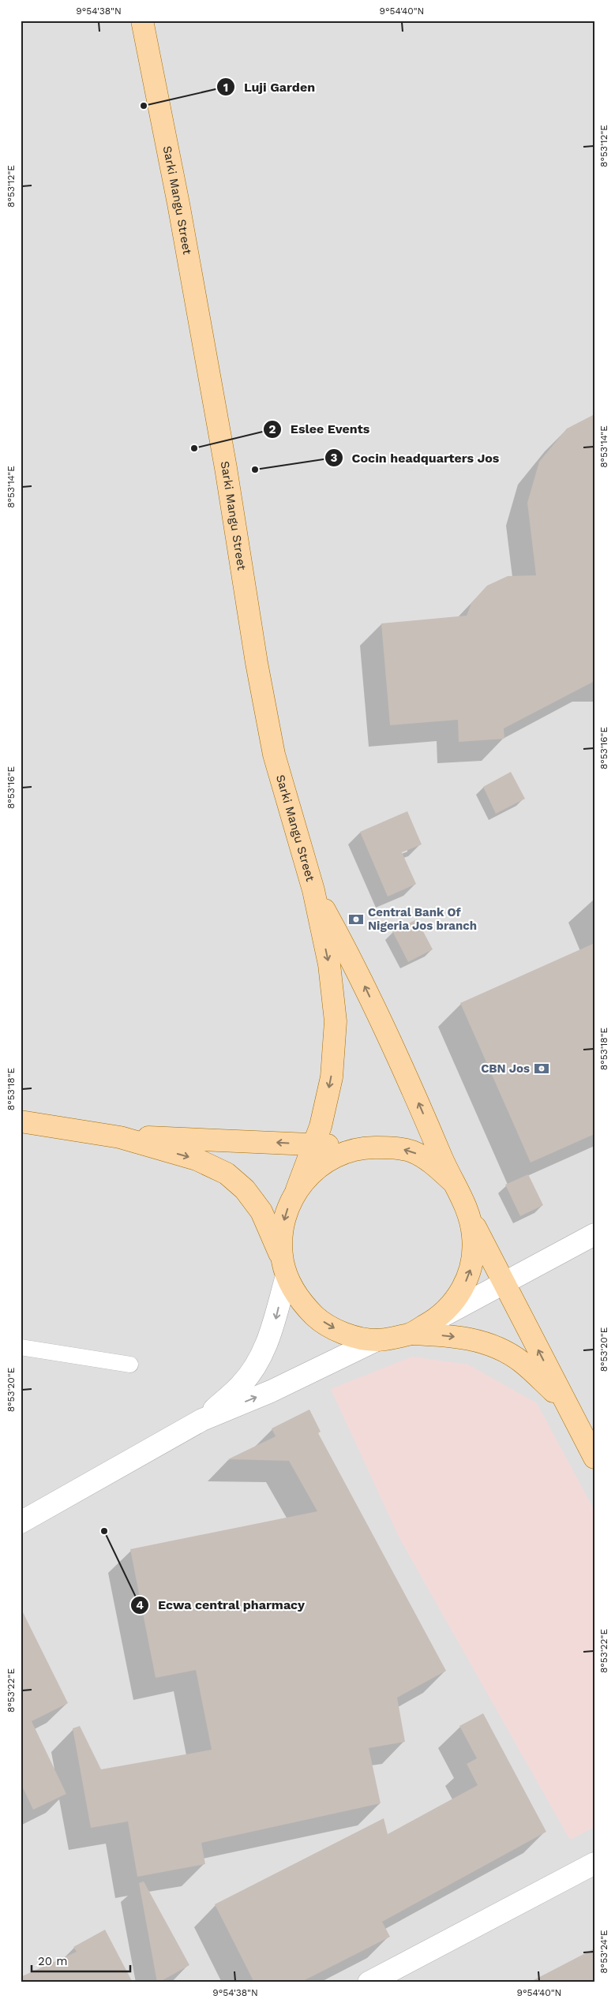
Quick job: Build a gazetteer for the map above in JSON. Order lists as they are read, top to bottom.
{
  "streets": {
    "main road": ["Sarki Mangu Street"]
  },
  "places": {
    "other": [
      "Luji Garden",
      "Eslee Events",
      "Cocin headquarters Jos",
      "Ecwa central pharmacy"
    ],
    "bank": ["Central Bank Of Nigeria Jos branch", "CBN Jos"]
  },
  "scale_bar": "20 m",
  "coordinates": [
    "9°54'38\"N",
    "9°54'40\"N",
    "8°53'12\"E",
    "8°53'14\"E",
    "8°53'16\"E",
    "8°53'18\"E",
    "8°53'20\"E",
    "8°53'22\"E",
    "8°53'24\"E"
  ]
}
